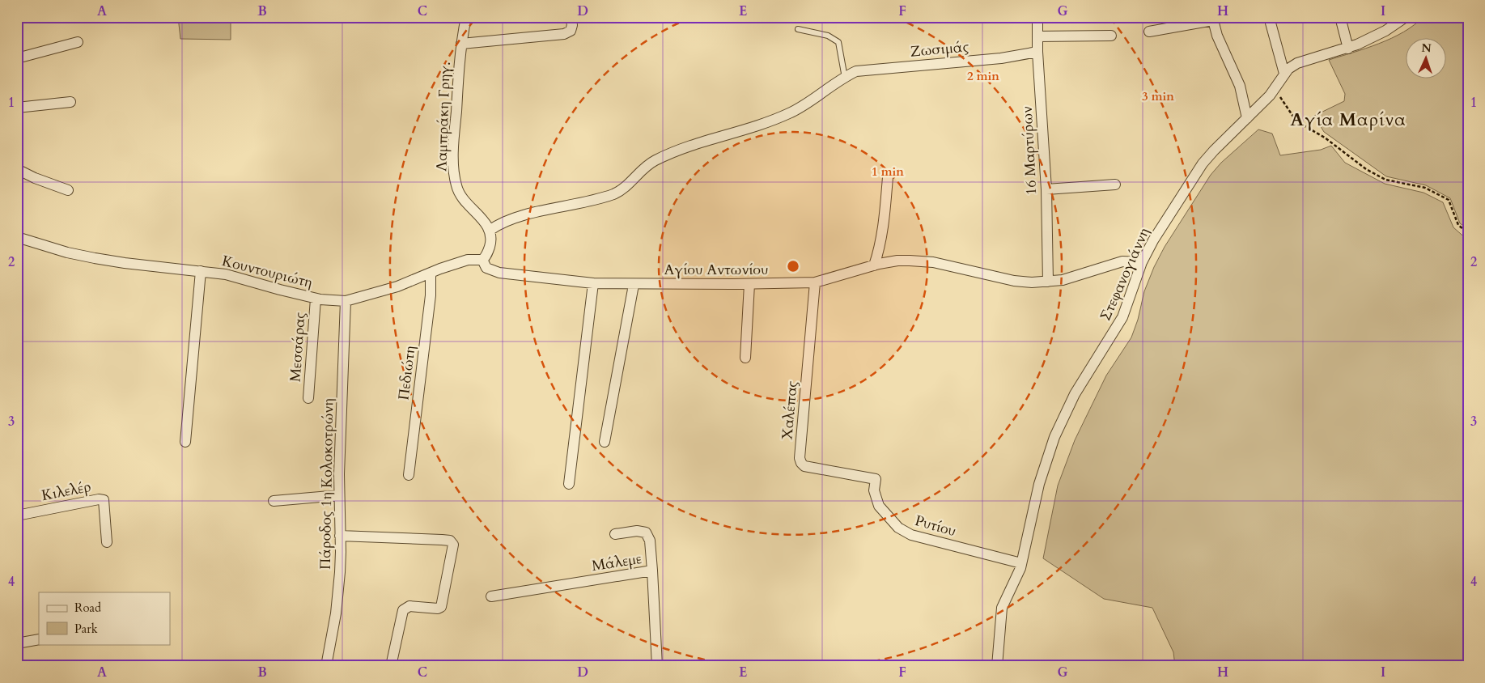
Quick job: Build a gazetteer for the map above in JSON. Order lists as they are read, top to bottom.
{
  "streets": {
    "street": [
      "Ζωσιμάς",
      "Λαμπράκη Γρηγ.",
      "16 Μαρτύρων",
      "Αγίου Αντωνίου",
      "Κουντουριώτη",
      "Στεφανογιάννη",
      "Μεσσάρας",
      "Πεδιώτη",
      "Χαλέπας",
      "Πάροδος 1η Κολοκοτρώνη",
      "Κιλελέρ",
      "Ρυτίου",
      "Μάλεμε"
    ]
  },
  "crossings": [
    ["Ζωσιμάς", "Λαμπράκη Γρηγ."],
    ["Ζωσιμάς", "16 Μαρτύρων"],
    ["16 Μαρτύρων", "Αγίου Αντωνίου"],
    ["Αγίου Αντωνίου", "Κουντουριώτη"],
    ["Αγίου Αντωνίου", "Στεφανογιάννη"],
    ["Αγίου Αντωνίου", "Χαλέπας"],
    ["Κουντουριώτη", "Μεσσάρας"],
    ["Κουντουριώτη", "Πεδιώτη"],
    ["Κουντουριώτη", "Πάροδος 1η Κολοκοτρώνη"],
    ["Στεφανογιάννη", "Ρυτίου"],
    ["Χαλέπας", "Ρυτίου"]
  ],
  "districts": ["Αγία Μαρίνα"],
  "legend": ["Road", "Park"],
  "north": "top",
  "grid": {
    "columns": [
      "A",
      "B",
      "C",
      "D",
      "E",
      "F",
      "G",
      "H",
      "I"
    ],
    "rows": [
      "1",
      "2",
      "3",
      "4"
    ]
  },
  "rings": ["2 min", "3 min", "1 min"]
}
